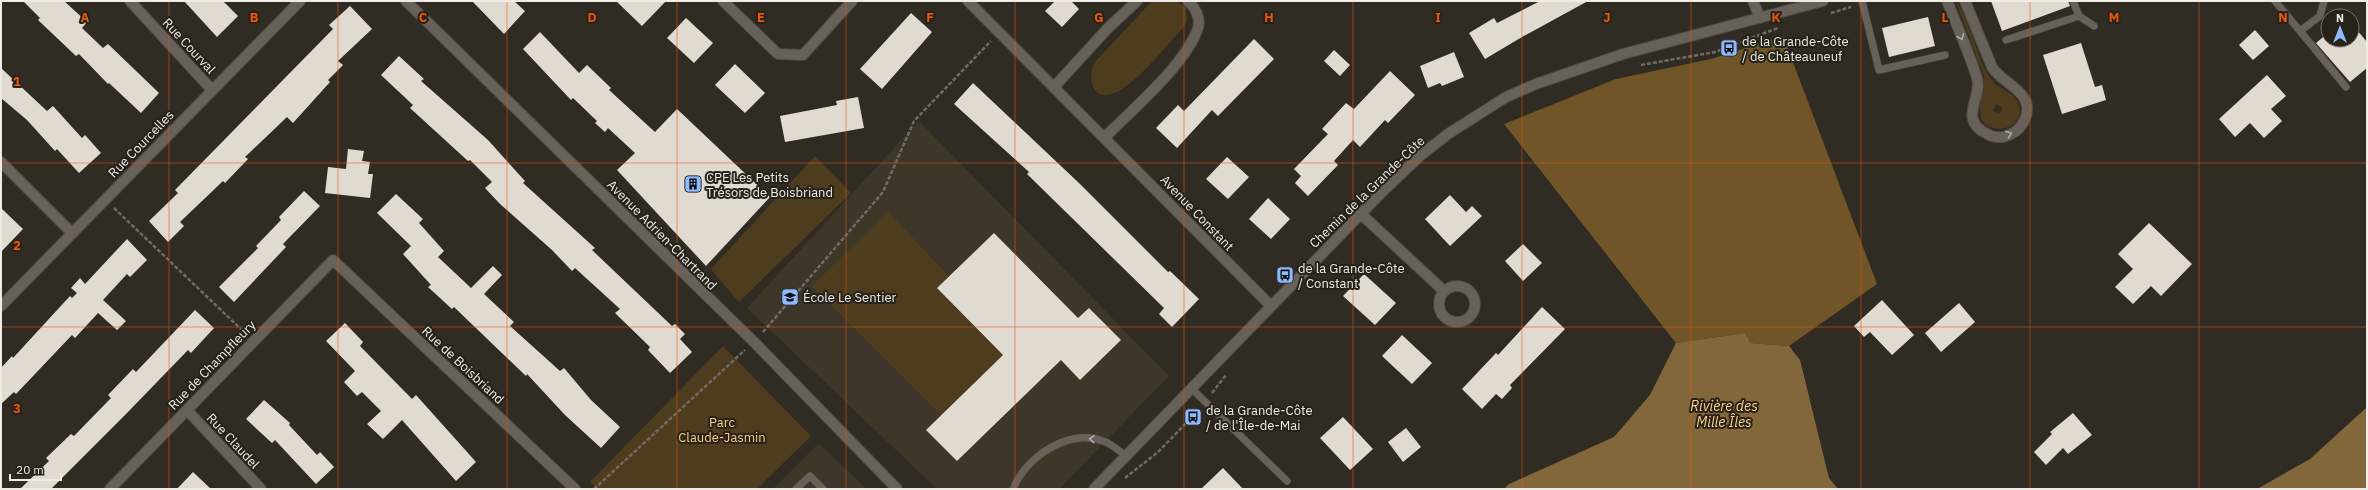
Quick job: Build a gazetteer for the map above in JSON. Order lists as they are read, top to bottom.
{
  "streets": {
    "street": [
      "Rue Courval",
      "Rue Courcelles",
      "Chemin de la Grande-Côte",
      "Avenue Constant",
      "Avenue Adrien-Chartrand",
      "Rue de Champfleury",
      "Rue de Boisbriand",
      "Rue Claudel"
    ]
  },
  "crossings": [
    ["Rue Courval", "Rue Courcelles"],
    ["Chemin de la Grande-Côte", "Avenue Constant"],
    ["Rue de Champfleury", "Rue de Boisbriand"],
    ["Rue de Champfleury", "Rue Claudel"]
  ],
  "water": ["Rivière des Mille Îles"],
  "parks": ["Parc Claude-Jasmin"],
  "places": {
    "bus stop": ["de la Grande-Côte / de Châteauneuf", "de la Grande-Côte / Constant", "de la Grande-Côte / de l'Île-de-Mai"],
    "building": ["CPE Les Petits Trésors de Boisbriand"],
    "school or university": ["École Le Sentier"]
  },
  "scale_bar": "20 m",
  "north": "top",
  "grid": {
    "columns": [
      "A",
      "B",
      "C",
      "D",
      "E",
      "F",
      "G",
      "H",
      "I",
      "J",
      "K",
      "L",
      "M",
      "N"
    ],
    "rows": ["1", "2", "3"]
  }
}
